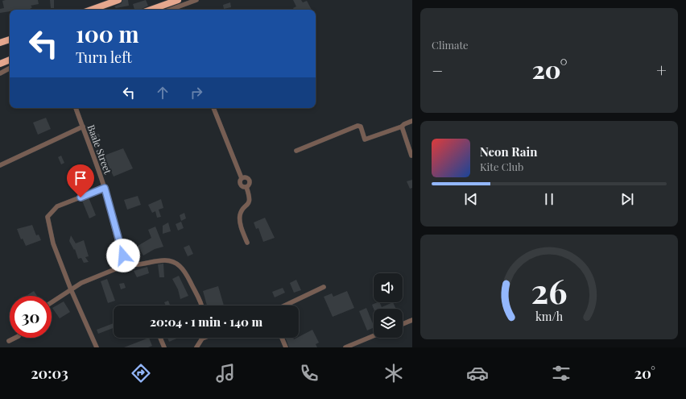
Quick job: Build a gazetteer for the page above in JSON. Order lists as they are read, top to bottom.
{
  "streets": {
    "street": ["Baale Street"]
  },
  "page": {
    "tile": "Climate",
    "turn": ["100 m", "Turn left"],
    "heat": ["−", "20°", "+"],
    "song": ["Neon Rain", "Kite Club"],
    "limit": "30",
    "trip": "20:04 · 1 min · 140 m",
    "tabs": ["20:03", "20°"],
    "gauge": ["26", "km/h"]
  }
}
